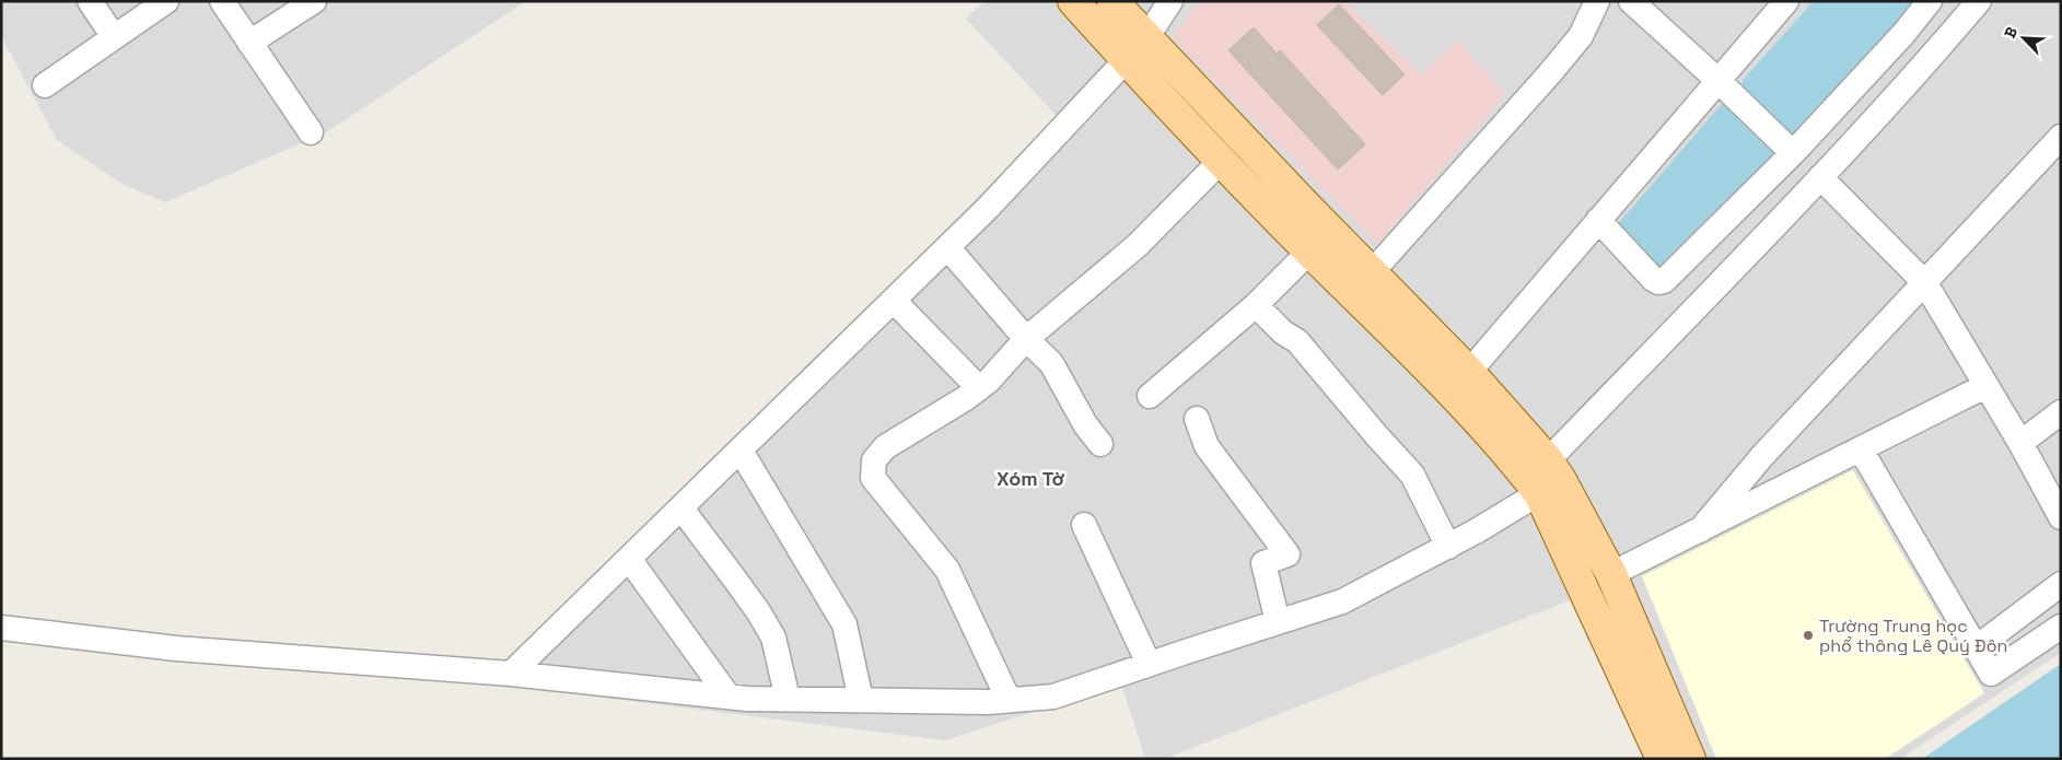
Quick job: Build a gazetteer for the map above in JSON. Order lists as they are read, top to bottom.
{
  "districts": ["Xóm Tờ"],
  "places": ["Trường Trung học phổ thông Lê Quý Đôn"],
  "north": "top left"
}
